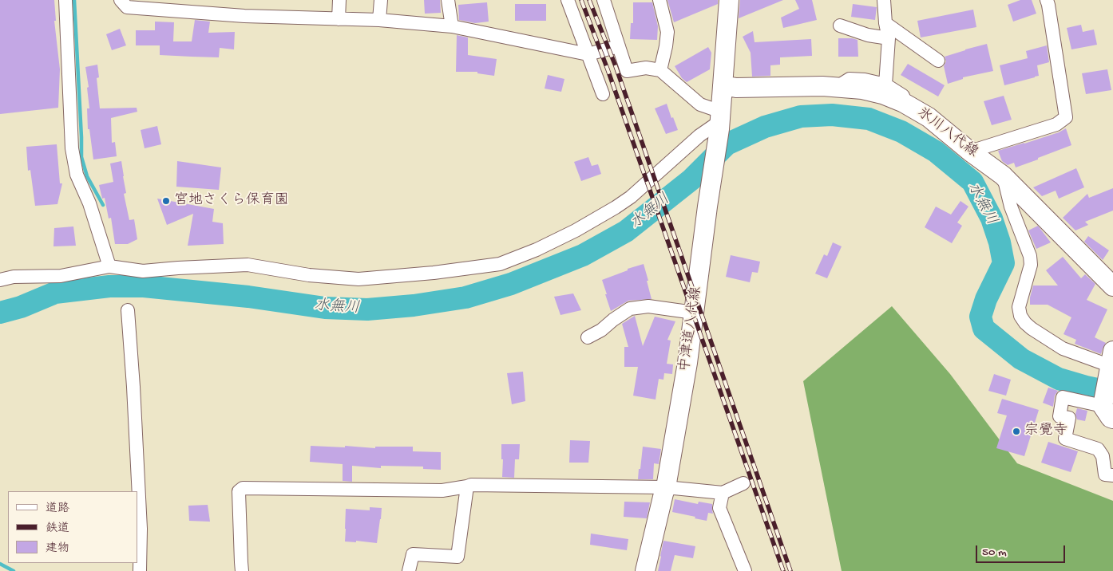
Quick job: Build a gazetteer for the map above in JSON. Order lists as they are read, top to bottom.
{
  "streets": {
    "main road": ["氷川八代線", "中津道八代線"]
  },
  "crossings": [
    ["氷川八代線", "中津道八代線"]
  ],
  "water": ["水無川"],
  "places": ["宮地さくら保育園", "宗覺寺"],
  "legend": ["道路", "鉄道", "建物"],
  "scale_bar": "50 m"
}
